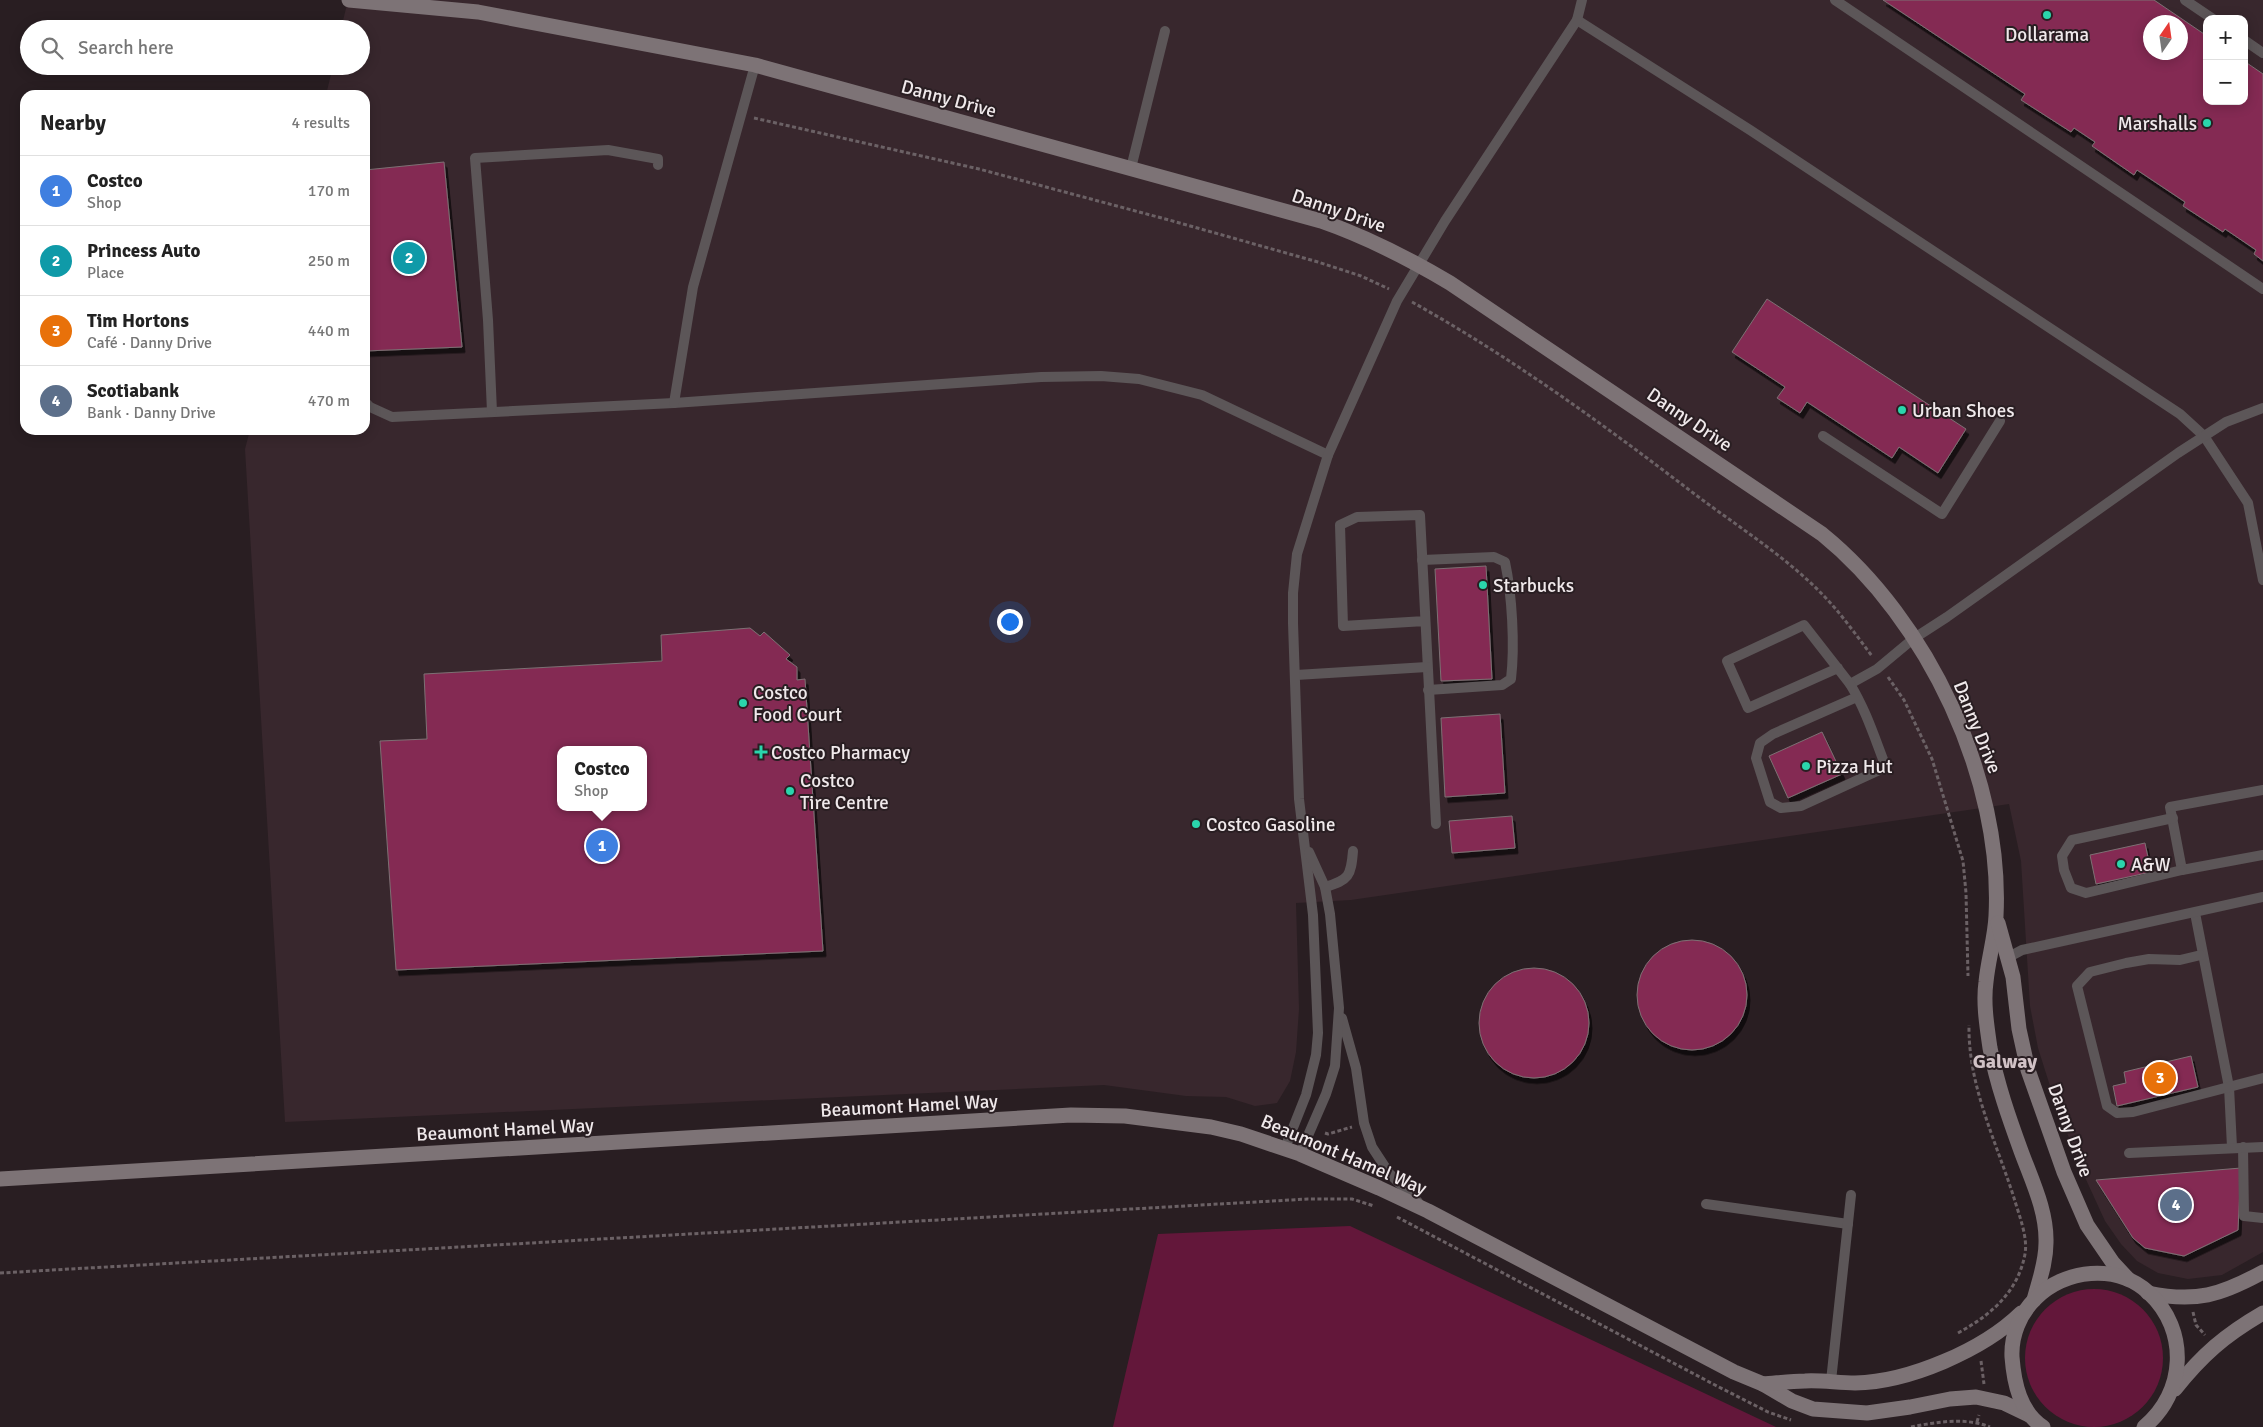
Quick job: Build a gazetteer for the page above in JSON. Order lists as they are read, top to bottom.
{
  "streets": {
    "main road": ["Danny Drive", "Beaumont Hamel Way"]
  },
  "crossings": [
    ["Danny Drive", "Beaumont Hamel Way"]
  ],
  "districts": ["Galway"],
  "places": {
    "other": [
      "Dollarama",
      "Marshalls",
      "Urban Shoes",
      "Starbucks",
      "Costco Food Court",
      "Pizza Hut",
      "Costco Tire Centre",
      "Costco Gasoline",
      "A&W"
    ],
    "health": ["Costco Pharmacy"]
  },
  "north": "top",
  "page": {
    "map_buttons": ["+", "−"],
    "search": "Search here",
    "heading": ["Nearby", "4 results"],
    "list": [
      {
        "mark": "1",
        "name": "Costco",
        "note": "Shop",
        "value": "170 m"
      },
      {
        "mark": "2",
        "name": "Princess Auto",
        "note": "Place",
        "value": "250 m"
      },
      {
        "mark": "3",
        "name": "Tim Hortons",
        "note": "Café · Danny Drive",
        "value": "440 m"
      },
      {
        "mark": "4",
        "name": "Scotiabank",
        "note": "Bank · Danny Drive",
        "value": "470 m"
      }
    ],
    "pins": [
      "2",
      "1",
      "3",
      "4"
    ],
    "popup": ["Costco", "Shop"]
  }
}
